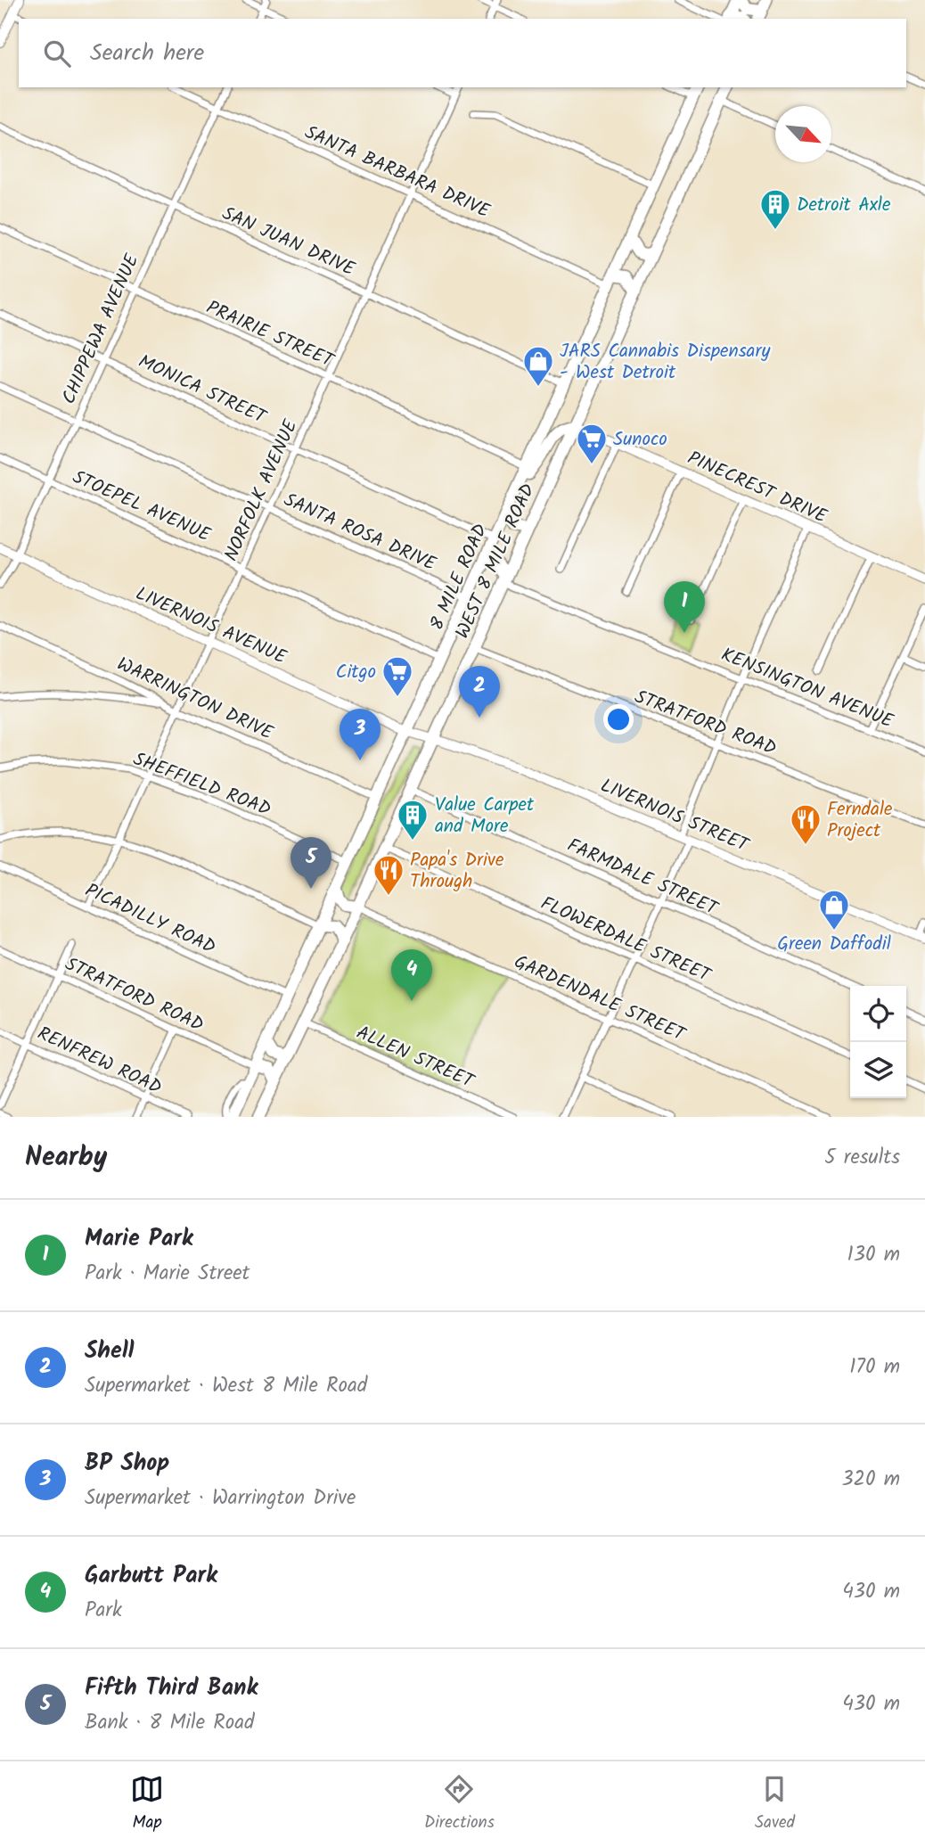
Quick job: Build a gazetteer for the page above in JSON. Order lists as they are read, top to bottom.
{
  "streets": {
    "highway": ["WEST 8 MILE ROAD", "8 MILE ROAD"],
    "street": [
      "SANTA BARBARA DRIVE",
      "SAN JUAN DRIVE",
      "CHIPPEWA AVENUE",
      "PRAIRIE STREET",
      "MONICA STREET",
      "PINECREST DRIVE",
      "NORFOLK AVENUE",
      "STOEPEL AVENUE",
      "SANTA ROSA DRIVE",
      "LIVERNOIS AVENUE",
      "KENSINGTON AVENUE",
      "WARRINGTON DRIVE",
      "STRATFORD ROAD",
      "SHEFFIELD ROAD",
      "LIVERNOIS STREET",
      "FARMDALE STREET",
      "PICADILLY ROAD",
      "FLOWERDALE STREET",
      "GARDENDALE STREET",
      "ALLEN STREET",
      "RENFREW ROAD"
    ]
  },
  "crossings": [
    ["SANTA BARBARA DRIVE", "CHIPPEWA AVENUE"],
    ["SANTA BARBARA DRIVE", "NORFOLK AVENUE"],
    ["SANTA BARBARA DRIVE", "8 MILE ROAD"],
    ["SAN JUAN DRIVE", "CHIPPEWA AVENUE"],
    ["SAN JUAN DRIVE", "NORFOLK AVENUE"],
    ["SAN JUAN DRIVE", "8 MILE ROAD"],
    ["CHIPPEWA AVENUE", "PRAIRIE STREET"],
    ["CHIPPEWA AVENUE", "MONICA STREET"],
    ["CHIPPEWA AVENUE", "STOEPEL AVENUE"],
    ["CHIPPEWA AVENUE", "SANTA ROSA DRIVE"],
    ["CHIPPEWA AVENUE", "LIVERNOIS AVENUE"],
    ["PRAIRIE STREET", "NORFOLK AVENUE"],
    ["PRAIRIE STREET", "8 MILE ROAD"],
    ["MONICA STREET", "NORFOLK AVENUE"],
    ["MONICA STREET", "8 MILE ROAD"],
    ["PINECREST DRIVE", "WEST 8 MILE ROAD"],
    ["NORFOLK AVENUE", "STOEPEL AVENUE"],
    ["NORFOLK AVENUE", "SANTA ROSA DRIVE"],
    ["NORFOLK AVENUE", "LIVERNOIS AVENUE"],
    ["NORFOLK AVENUE", "WARRINGTON DRIVE"],
    ["NORFOLK AVENUE", "SHEFFIELD ROAD"],
    ["NORFOLK AVENUE", "PICADILLY ROAD"],
    ["STOEPEL AVENUE", "8 MILE ROAD"],
    ["SANTA ROSA DRIVE", "8 MILE ROAD"],
    ["WEST 8 MILE ROAD", "KENSINGTON AVENUE"],
    ["WEST 8 MILE ROAD", "STRATFORD ROAD"],
    ["WEST 8 MILE ROAD", "LIVERNOIS STREET"],
    ["WEST 8 MILE ROAD", "FARMDALE STREET"],
    ["WEST 8 MILE ROAD", "FLOWERDALE STREET"],
    ["WEST 8 MILE ROAD", "GARDENDALE STREET"],
    ["WEST 8 MILE ROAD", "ALLEN STREET"],
    ["8 MILE ROAD", "LIVERNOIS AVENUE"],
    ["8 MILE ROAD", "WARRINGTON DRIVE"],
    ["8 MILE ROAD", "STRATFORD ROAD"],
    ["8 MILE ROAD", "SHEFFIELD ROAD"],
    ["8 MILE ROAD", "LIVERNOIS STREET"],
    ["8 MILE ROAD", "PICADILLY ROAD"],
    ["LIVERNOIS AVENUE", "LIVERNOIS STREET"]
  ],
  "places": {
    "building": ["Detroit Axle", "Value Carpet and More"],
    "shop": ["JARS Cannabis Dispensary - West Detroit", "Green Daffodil"],
    "supermarket": ["Sunoco", "Citgo"],
    "restaurant": ["Ferndale Project", "Papa's Drive Through"]
  },
  "north": "bottom right",
  "page": {
    "search": "Search here",
    "pins": [
      "1",
      "2",
      "3",
      "5",
      "4"
    ],
    "heading": ["Nearby", "5 results"],
    "list": [
      {
        "mark": "1",
        "name": "Marie Park",
        "note": "Park · Marie Street",
        "value": "130 m"
      },
      {
        "mark": "2",
        "name": "Shell",
        "note": "Supermarket · West 8 Mile Road",
        "value": "170 m"
      },
      {
        "mark": "3",
        "name": "BP Shop",
        "note": "Supermarket · Warrington Drive",
        "value": "320 m"
      },
      {
        "mark": "4",
        "name": "Garbutt Park",
        "note": "Park",
        "value": "430 m"
      },
      {
        "mark": "5",
        "name": "Fifth Third Bank",
        "note": "Bank · 8 Mile Road",
        "value": "430 m"
      }
    ],
    "nav": ["Map", "Directions", "Saved"]
  }
}
